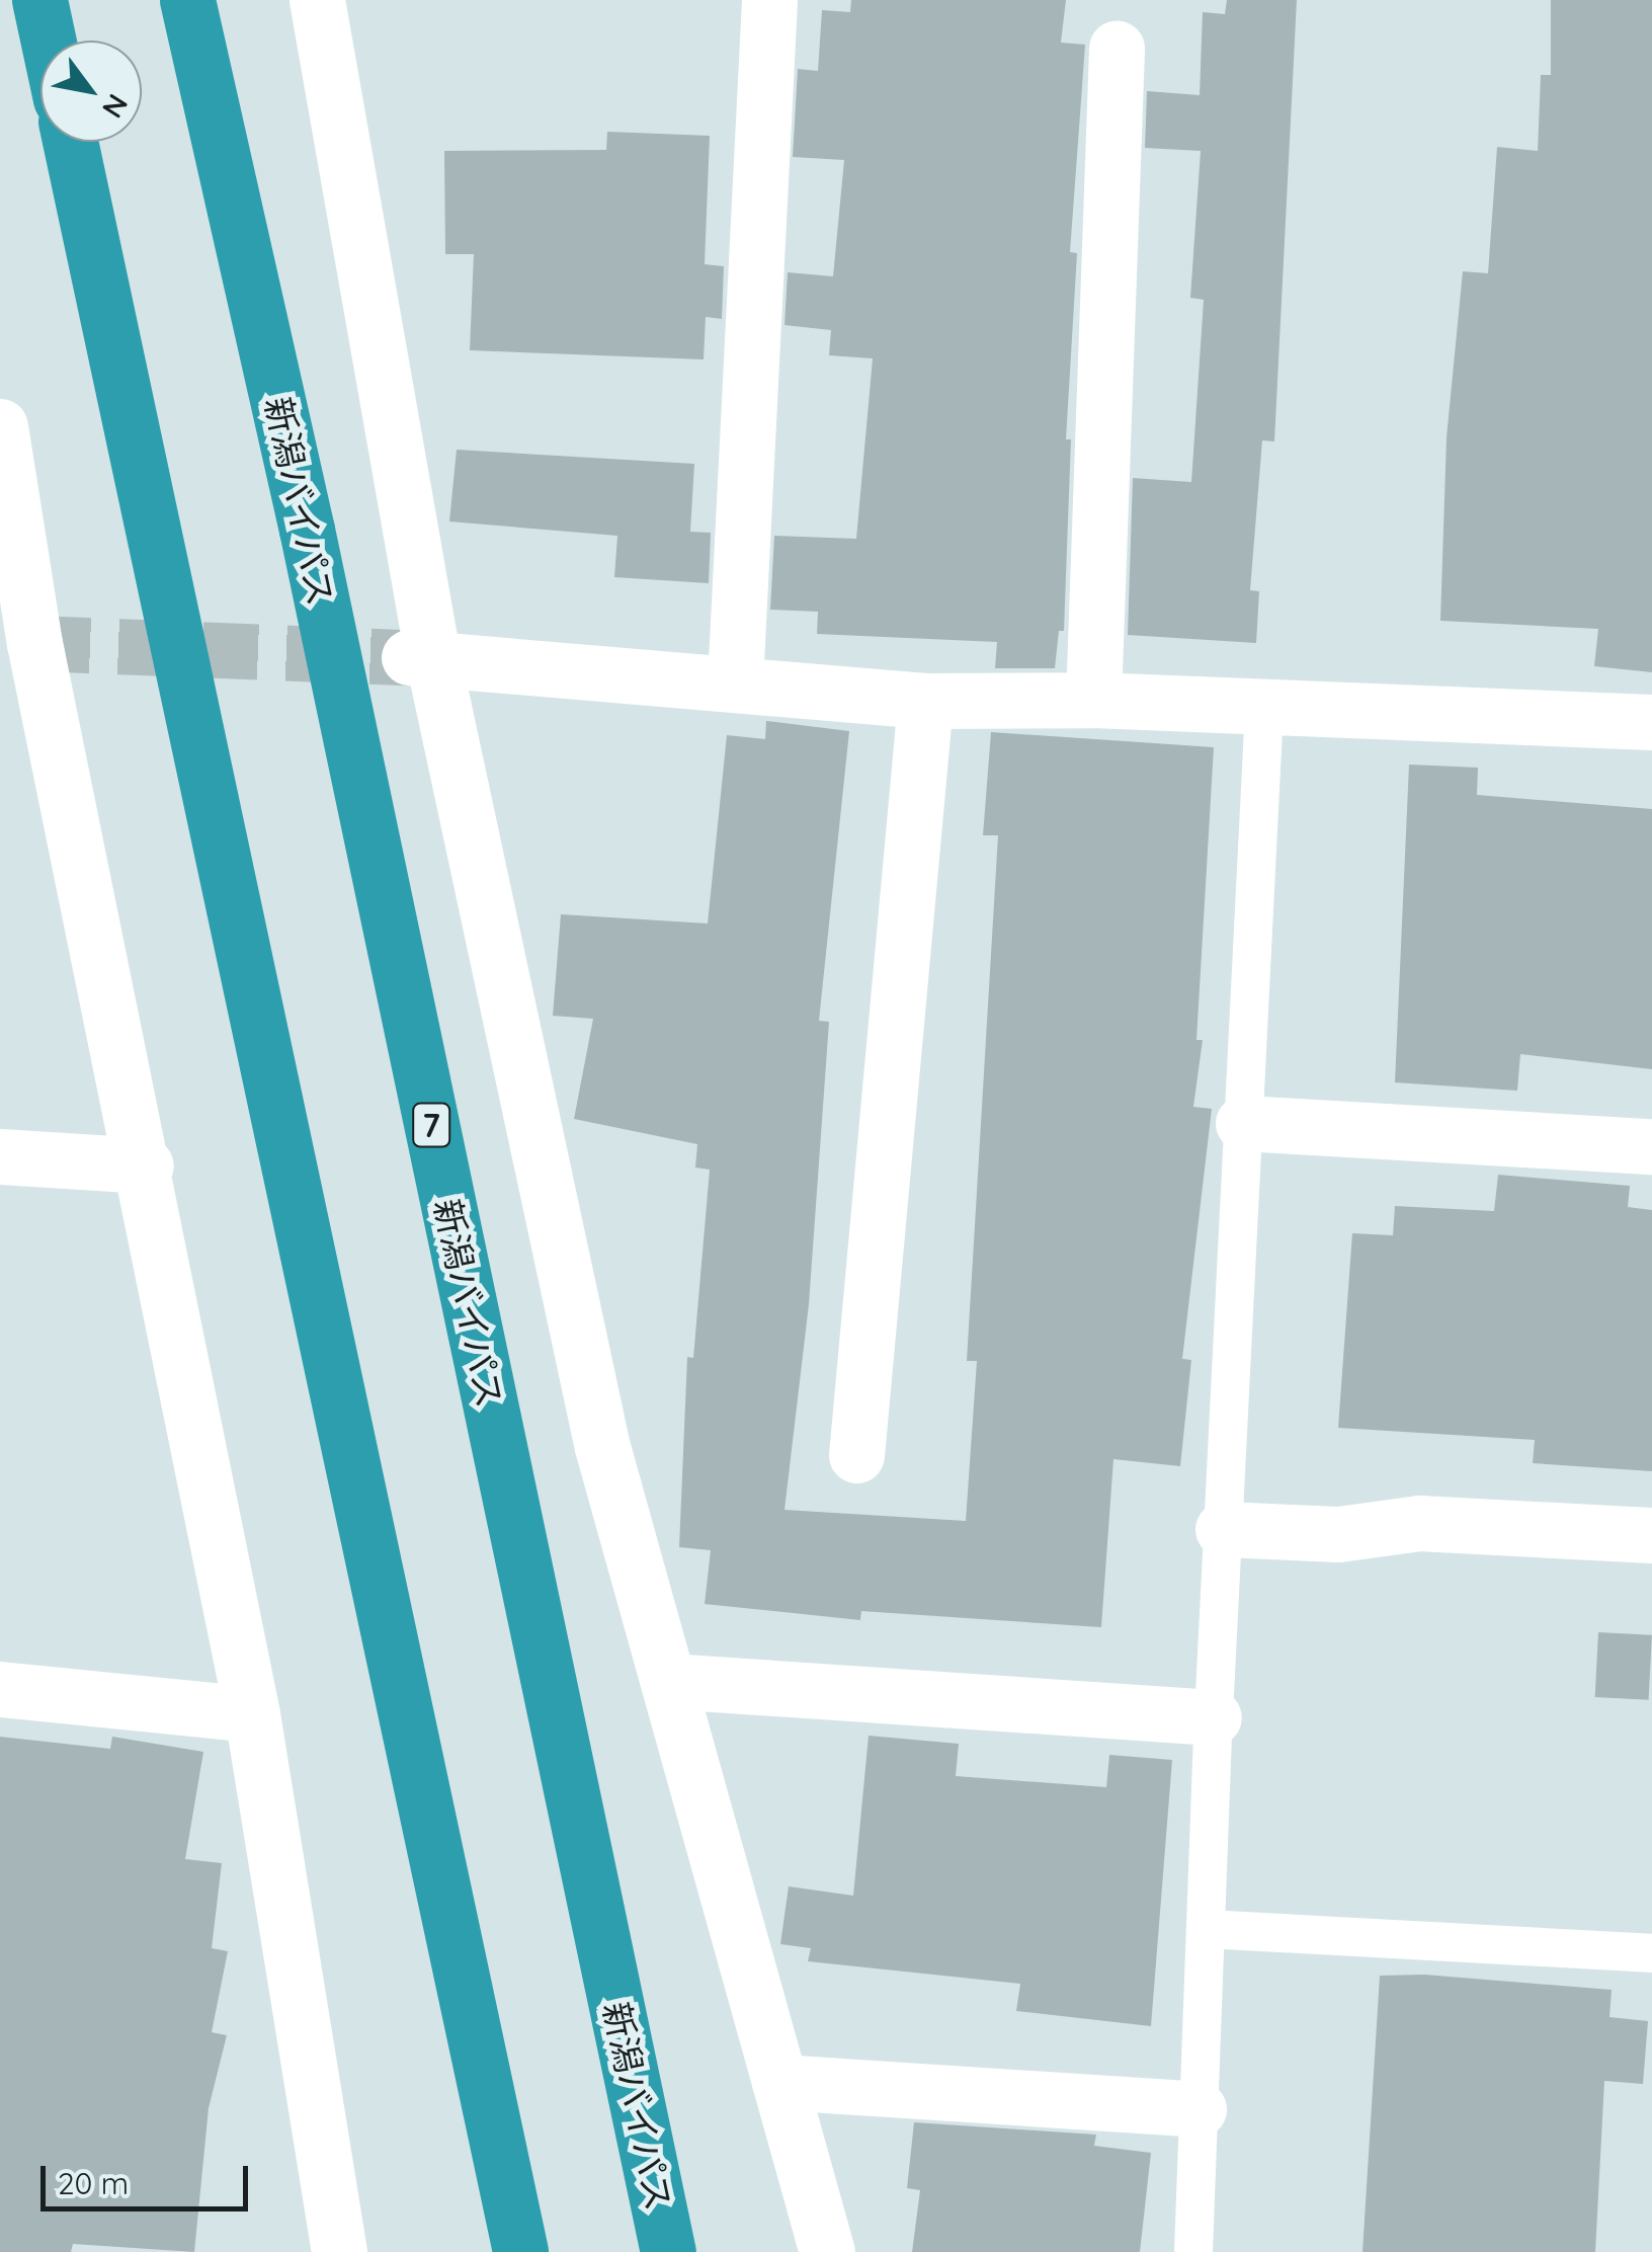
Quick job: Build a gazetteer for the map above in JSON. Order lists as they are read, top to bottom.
{
  "streets": {
    "highway": ["新潟バイパス", "7"]
  },
  "scale_bar": "20 m",
  "north": "bottom right"
}
